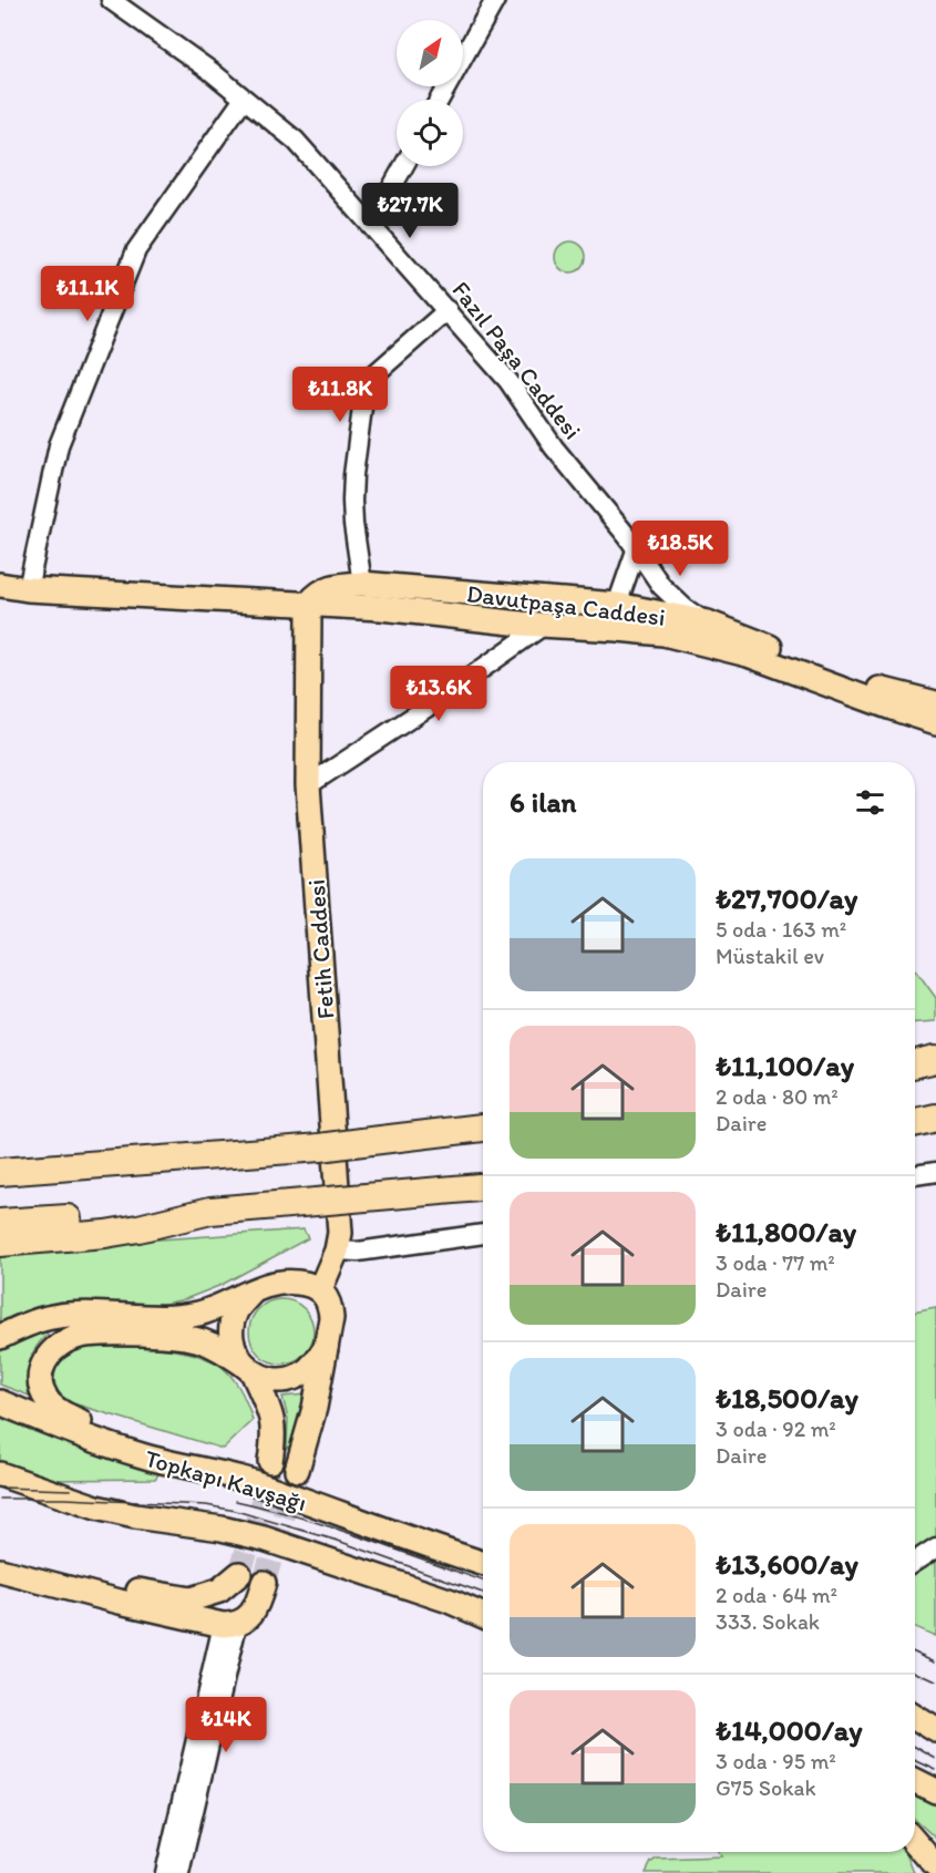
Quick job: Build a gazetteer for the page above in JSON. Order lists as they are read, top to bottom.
{
  "streets": {
    "main road": ["Davutpaşa Caddesi", "Fetih Caddesi", "Topkapı Kavşağı"],
    "street": ["Fazıl Paşa Caddesi"]
  },
  "crossings": [
    ["Fazıl Paşa Caddesi", "Davutpaşa Caddesi"],
    ["Davutpaşa Caddesi", "Fetih Caddesi"]
  ],
  "north": "top right",
  "page": {
    "price": [
      "₺27.7K",
      "₺11.1K",
      "₺11.8K",
      "₺18.5K",
      "₺13.6K",
      "₺14K"
    ],
    "heading": "6 ilan",
    "list": [
      {
        "name": "₺27,700/ay",
        "note": "5 oda · 163 m² · Müstakil ev"
      },
      {
        "name": "₺11,100/ay",
        "note": "2 oda · 80 m² · Daire"
      },
      {
        "name": "₺11,800/ay",
        "note": "3 oda · 77 m² · Daire"
      },
      {
        "name": "₺18,500/ay",
        "note": "3 oda · 92 m² · Daire"
      },
      {
        "name": "₺13,600/ay",
        "note": "2 oda · 64 m² · 333. Sokak"
      },
      {
        "name": "₺14,000/ay",
        "note": "3 oda · 95 m² · G75 Sokak"
      }
    ]
  }
}
